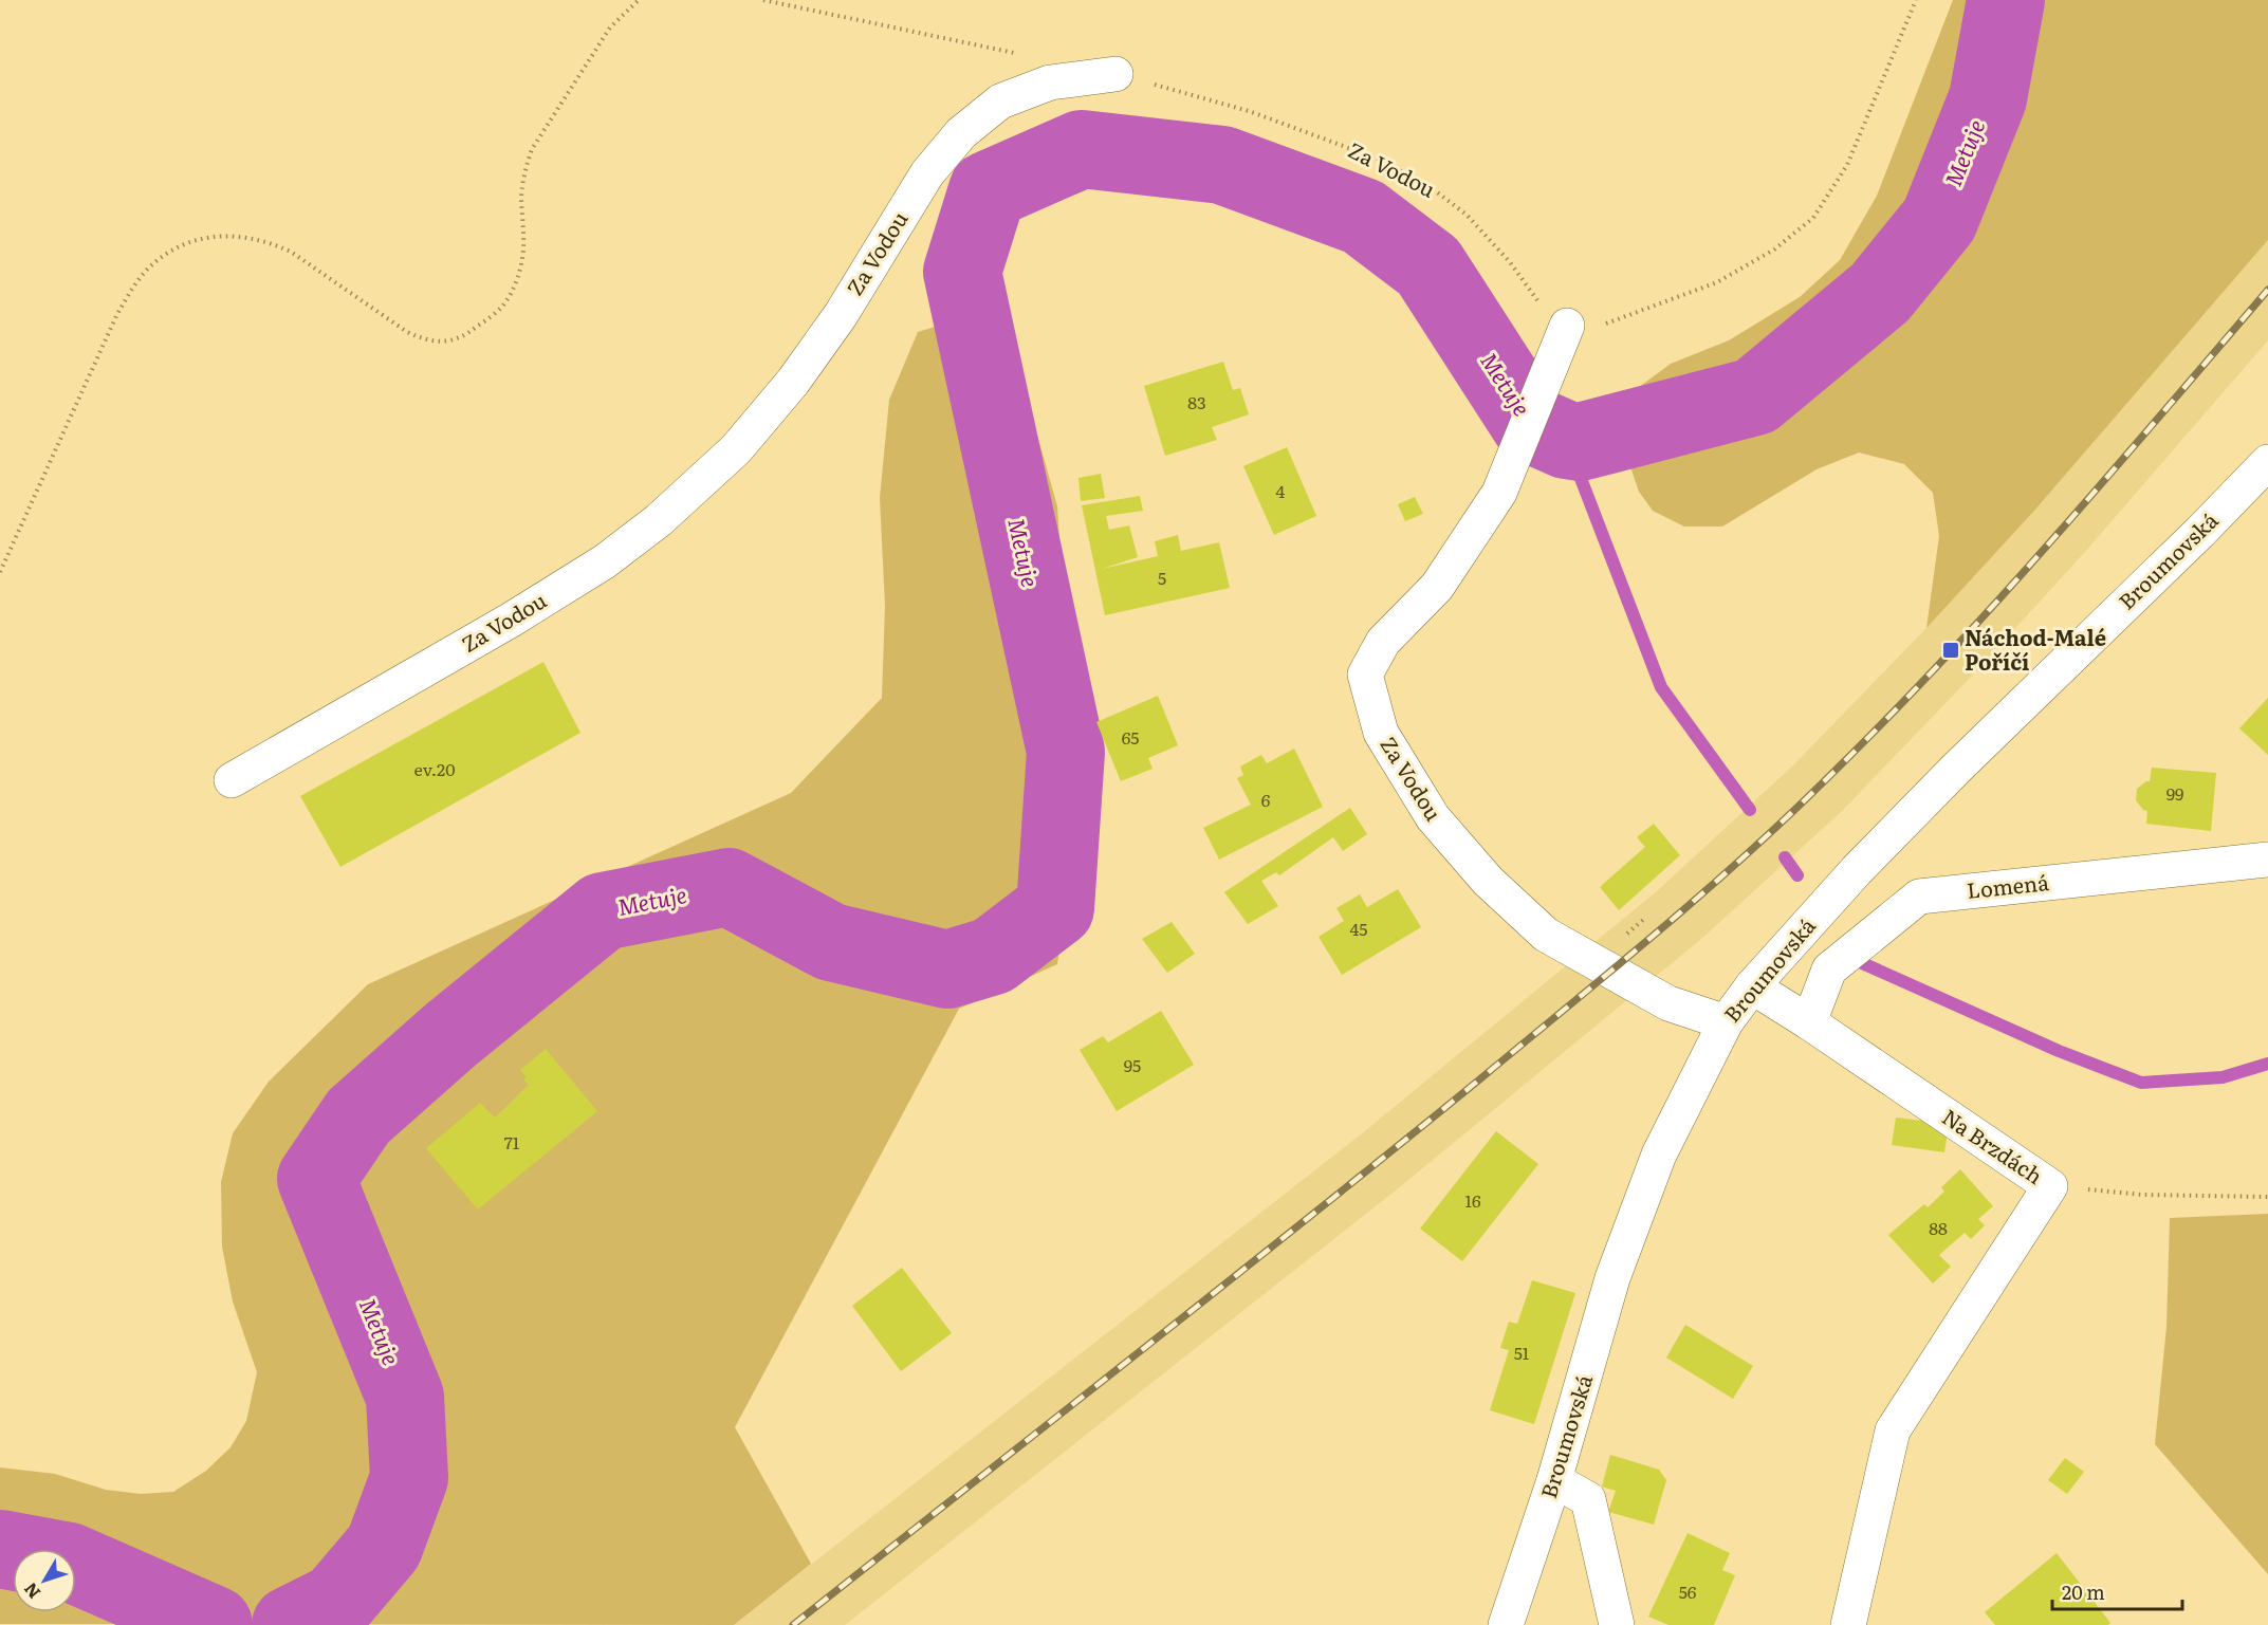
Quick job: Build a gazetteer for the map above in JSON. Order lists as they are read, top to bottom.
{
  "streets": {
    "street": [
      "Za Vodou",
      "Broumovská",
      "Lomená",
      "Na Brzdách"
    ]
  },
  "crossings": [
    ["Za Vodou", "Broumovská"],
    ["Broumovská", "Na Brzdách"],
    ["Lomená", "Na Brzdách"]
  ],
  "water": ["Metuje"],
  "places": {
    "transit": ["Náchod-Malé Poříčí"]
  },
  "house_numbers": [
    "83",
    "4",
    "5",
    "65",
    "ev.20",
    "99",
    "6",
    "45",
    "95",
    "71",
    "16",
    "88",
    "51",
    "56"
  ],
  "scale_bar": "20 m",
  "north": "bottom left"
}
